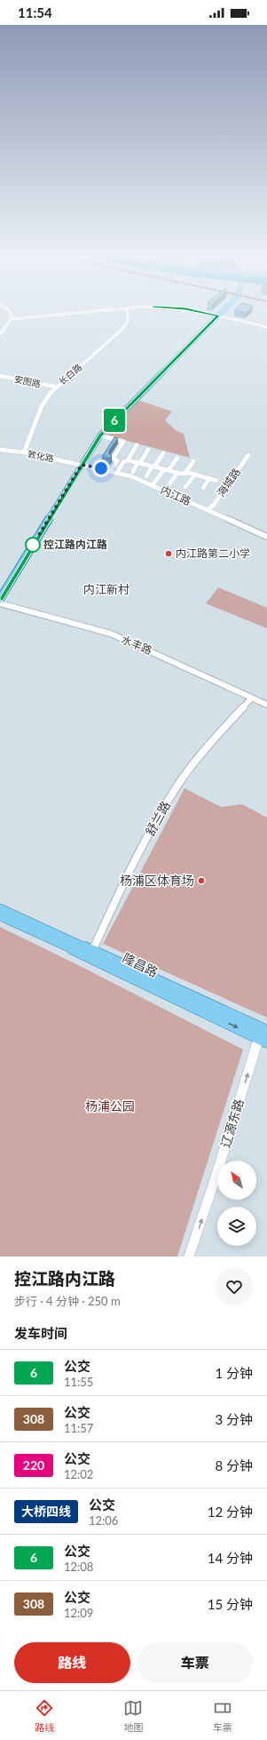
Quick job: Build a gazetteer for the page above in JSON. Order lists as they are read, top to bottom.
{
  "streets": {
    "main road": ["隆昌路"],
    "street": [
      "长白路",
      "安图路",
      "敦化路",
      "海城路",
      "内江路",
      "水丰路",
      "舒兰路",
      "辽源东路"
    ]
  },
  "crossings": [
    ["长白路", "安图路"],
    ["长白路", "敦化路"],
    ["敦化路", "内江路"],
    ["海城路", "内江路"],
    ["水丰路", "舒兰路"],
    ["舒兰路", "隆昌路"],
    ["隆昌路", "辽源东路"]
  ],
  "one_way": ["辽源东路"],
  "districts": ["内江新村"],
  "parks": ["杨浦公园"],
  "places": ["控江路内江路", "内江路第二小学", "杨浦区体育场"],
  "lines": ["bus line 6"],
  "north": "top left",
  "page": {
    "status": "11:54",
    "on_map": "6",
    "heading": [
      ["控江路内江路", "步行 · 4 分钟 · 250 m"],
      "发车时间"
    ],
    "list": [
      {
        "mark": "6",
        "name": "公交",
        "note": "11:55",
        "value": "1 分钟"
      },
      {
        "mark": "308",
        "name": "公交",
        "note": "11:57",
        "value": "3 分钟"
      },
      {
        "mark": "220",
        "name": "公交",
        "note": "12:02",
        "value": "8 分钟"
      },
      {
        "mark": "大桥四线",
        "name": "公交",
        "note": "12:06",
        "value": "12 分钟"
      },
      {
        "mark": "6",
        "name": "公交",
        "note": "12:08",
        "value": "14 分钟"
      },
      {
        "mark": "308",
        "name": "公交",
        "note": "12:09",
        "value": "15 分钟"
      }
    ],
    "buttons": ["路线", "车票"],
    "tabs": ["路线", "地图", "车票"]
  }
}
